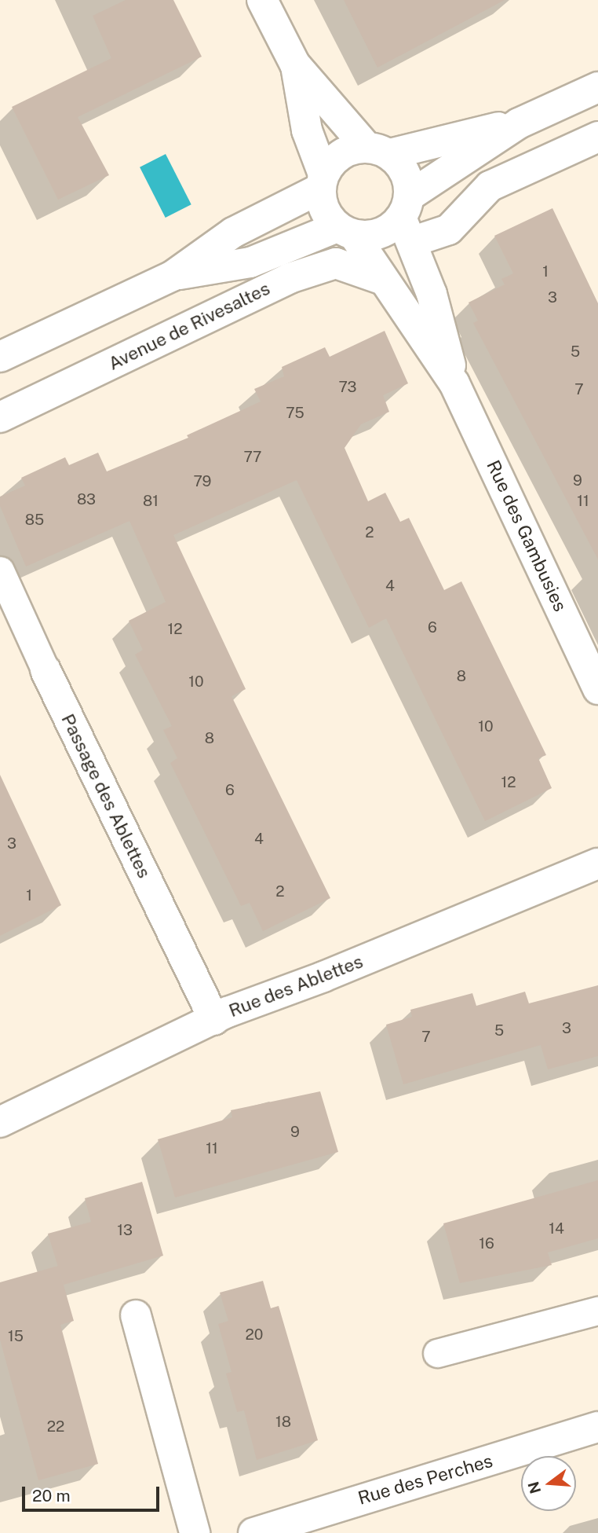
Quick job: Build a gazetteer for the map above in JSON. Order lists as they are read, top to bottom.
{
  "streets": {
    "street": [
      "Avenue de Rivesaltes",
      "Rue des Gambusies",
      "Passage des Ablettes",
      "Rue des Ablettes",
      "Rue des Perches"
    ]
  },
  "crossings": [
    ["Avenue de Rivesaltes", "Rue des Gambusies"],
    ["Passage des Ablettes", "Rue des Ablettes"]
  ],
  "house_numbers": [
    "1",
    "3",
    "5",
    "73",
    "7",
    "75",
    "77",
    "9",
    "79",
    "83",
    "81",
    "11",
    "85",
    "2",
    "4",
    "6",
    "12",
    "8",
    "10",
    "10",
    "8",
    "12",
    "6",
    "4",
    "3",
    "2",
    "1",
    "3",
    "5",
    "7",
    "9",
    "11",
    "14",
    "13",
    "16",
    "20",
    "15",
    "18",
    "22"
  ],
  "scale_bar": "20 m",
  "north": "left"
}
